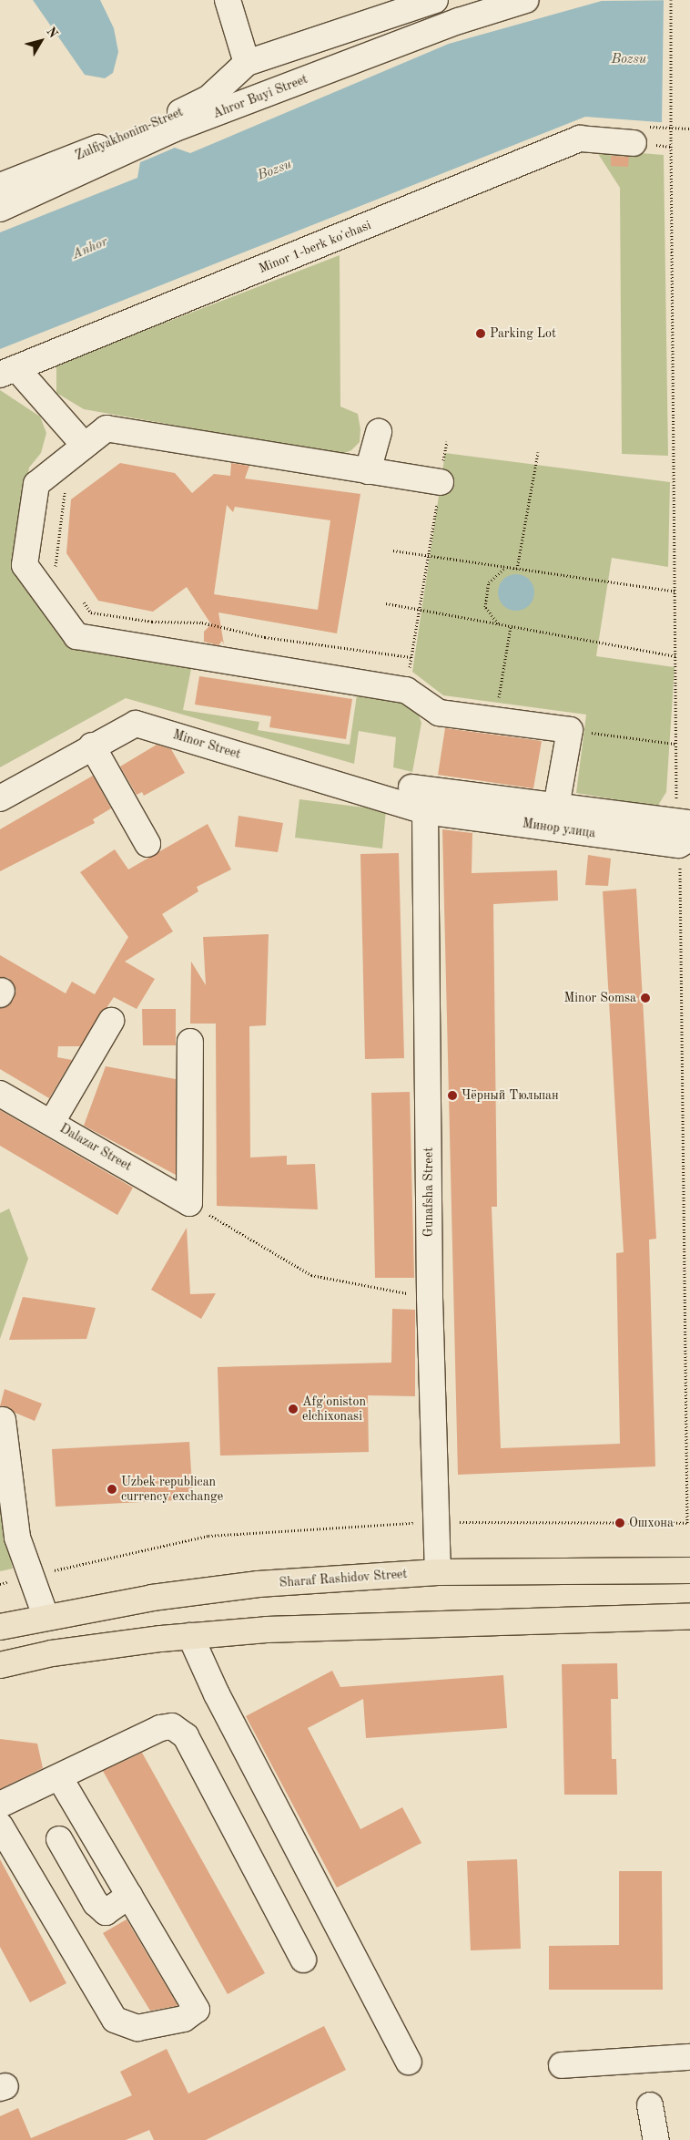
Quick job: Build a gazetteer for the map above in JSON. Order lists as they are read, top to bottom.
{
  "streets": {
    "main road": ["Sharaf Rashidov Street"],
    "street": [
      "Ahror Buyi Street",
      "Zulfiyakhonim Street",
      "Minor 1-berk ko'chasi",
      "Minor Street",
      "Минор улица",
      "Dalazar Street",
      "Gunafsha Street"
    ]
  },
  "crossings": [
    ["Minor Street", "Минор улица"],
    ["Minor Street", "Gunafsha Street"],
    ["Минор улица", "Gunafsha Street"],
    ["Gunafsha Street", "Sharaf Rashidov Street"]
  ],
  "water": ["Bozsu", "Anhor"],
  "places": [
    "Parking Lot",
    "Minor Somsa",
    "Чёрный Тюльпан",
    "Afg'oniston elchixonasi",
    "Uzbek republican currency exchange",
    "Ошхона"
  ],
  "north": "top right"
}
